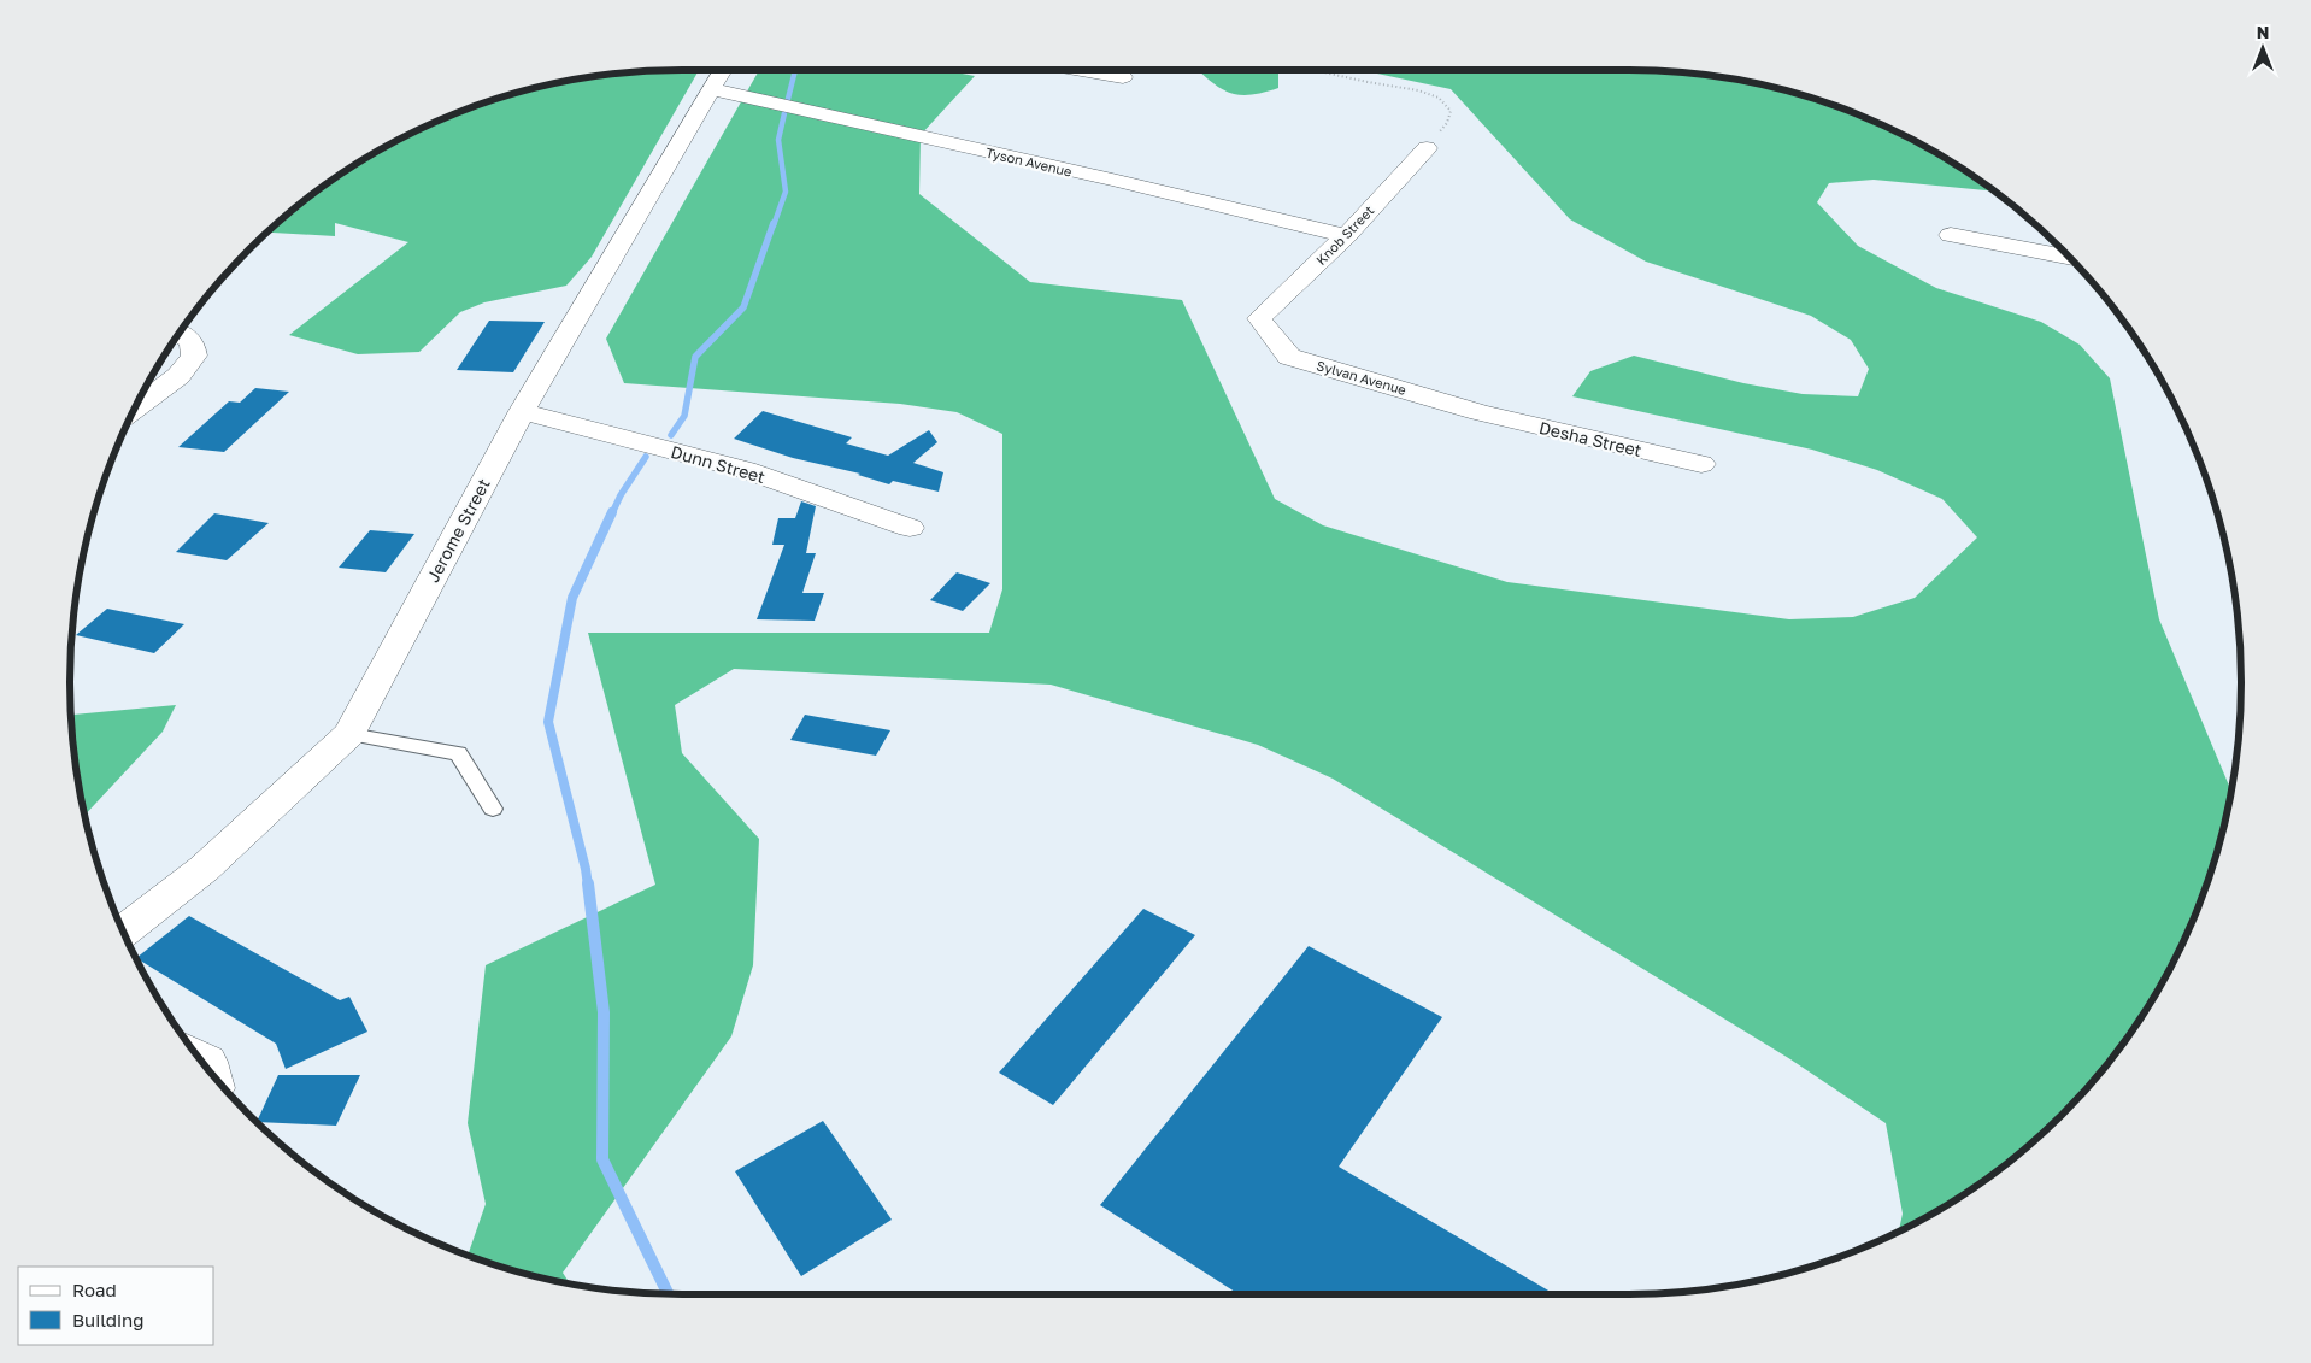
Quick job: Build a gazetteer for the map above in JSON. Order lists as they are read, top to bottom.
{
  "streets": {
    "street": [
      "Tyson Avenue",
      "Knob Street",
      "Sylvan Avenue",
      "Desha Street",
      "Dunn Street",
      "Jerome Street"
    ]
  },
  "crossings": [
    ["Tyson Avenue", "Knob Street"],
    ["Tyson Avenue", "Jerome Street"],
    ["Knob Street", "Sylvan Avenue"],
    ["Sylvan Avenue", "Desha Street"],
    ["Dunn Street", "Jerome Street"]
  ],
  "legend": ["Road", "Building"],
  "north": "top"
}
